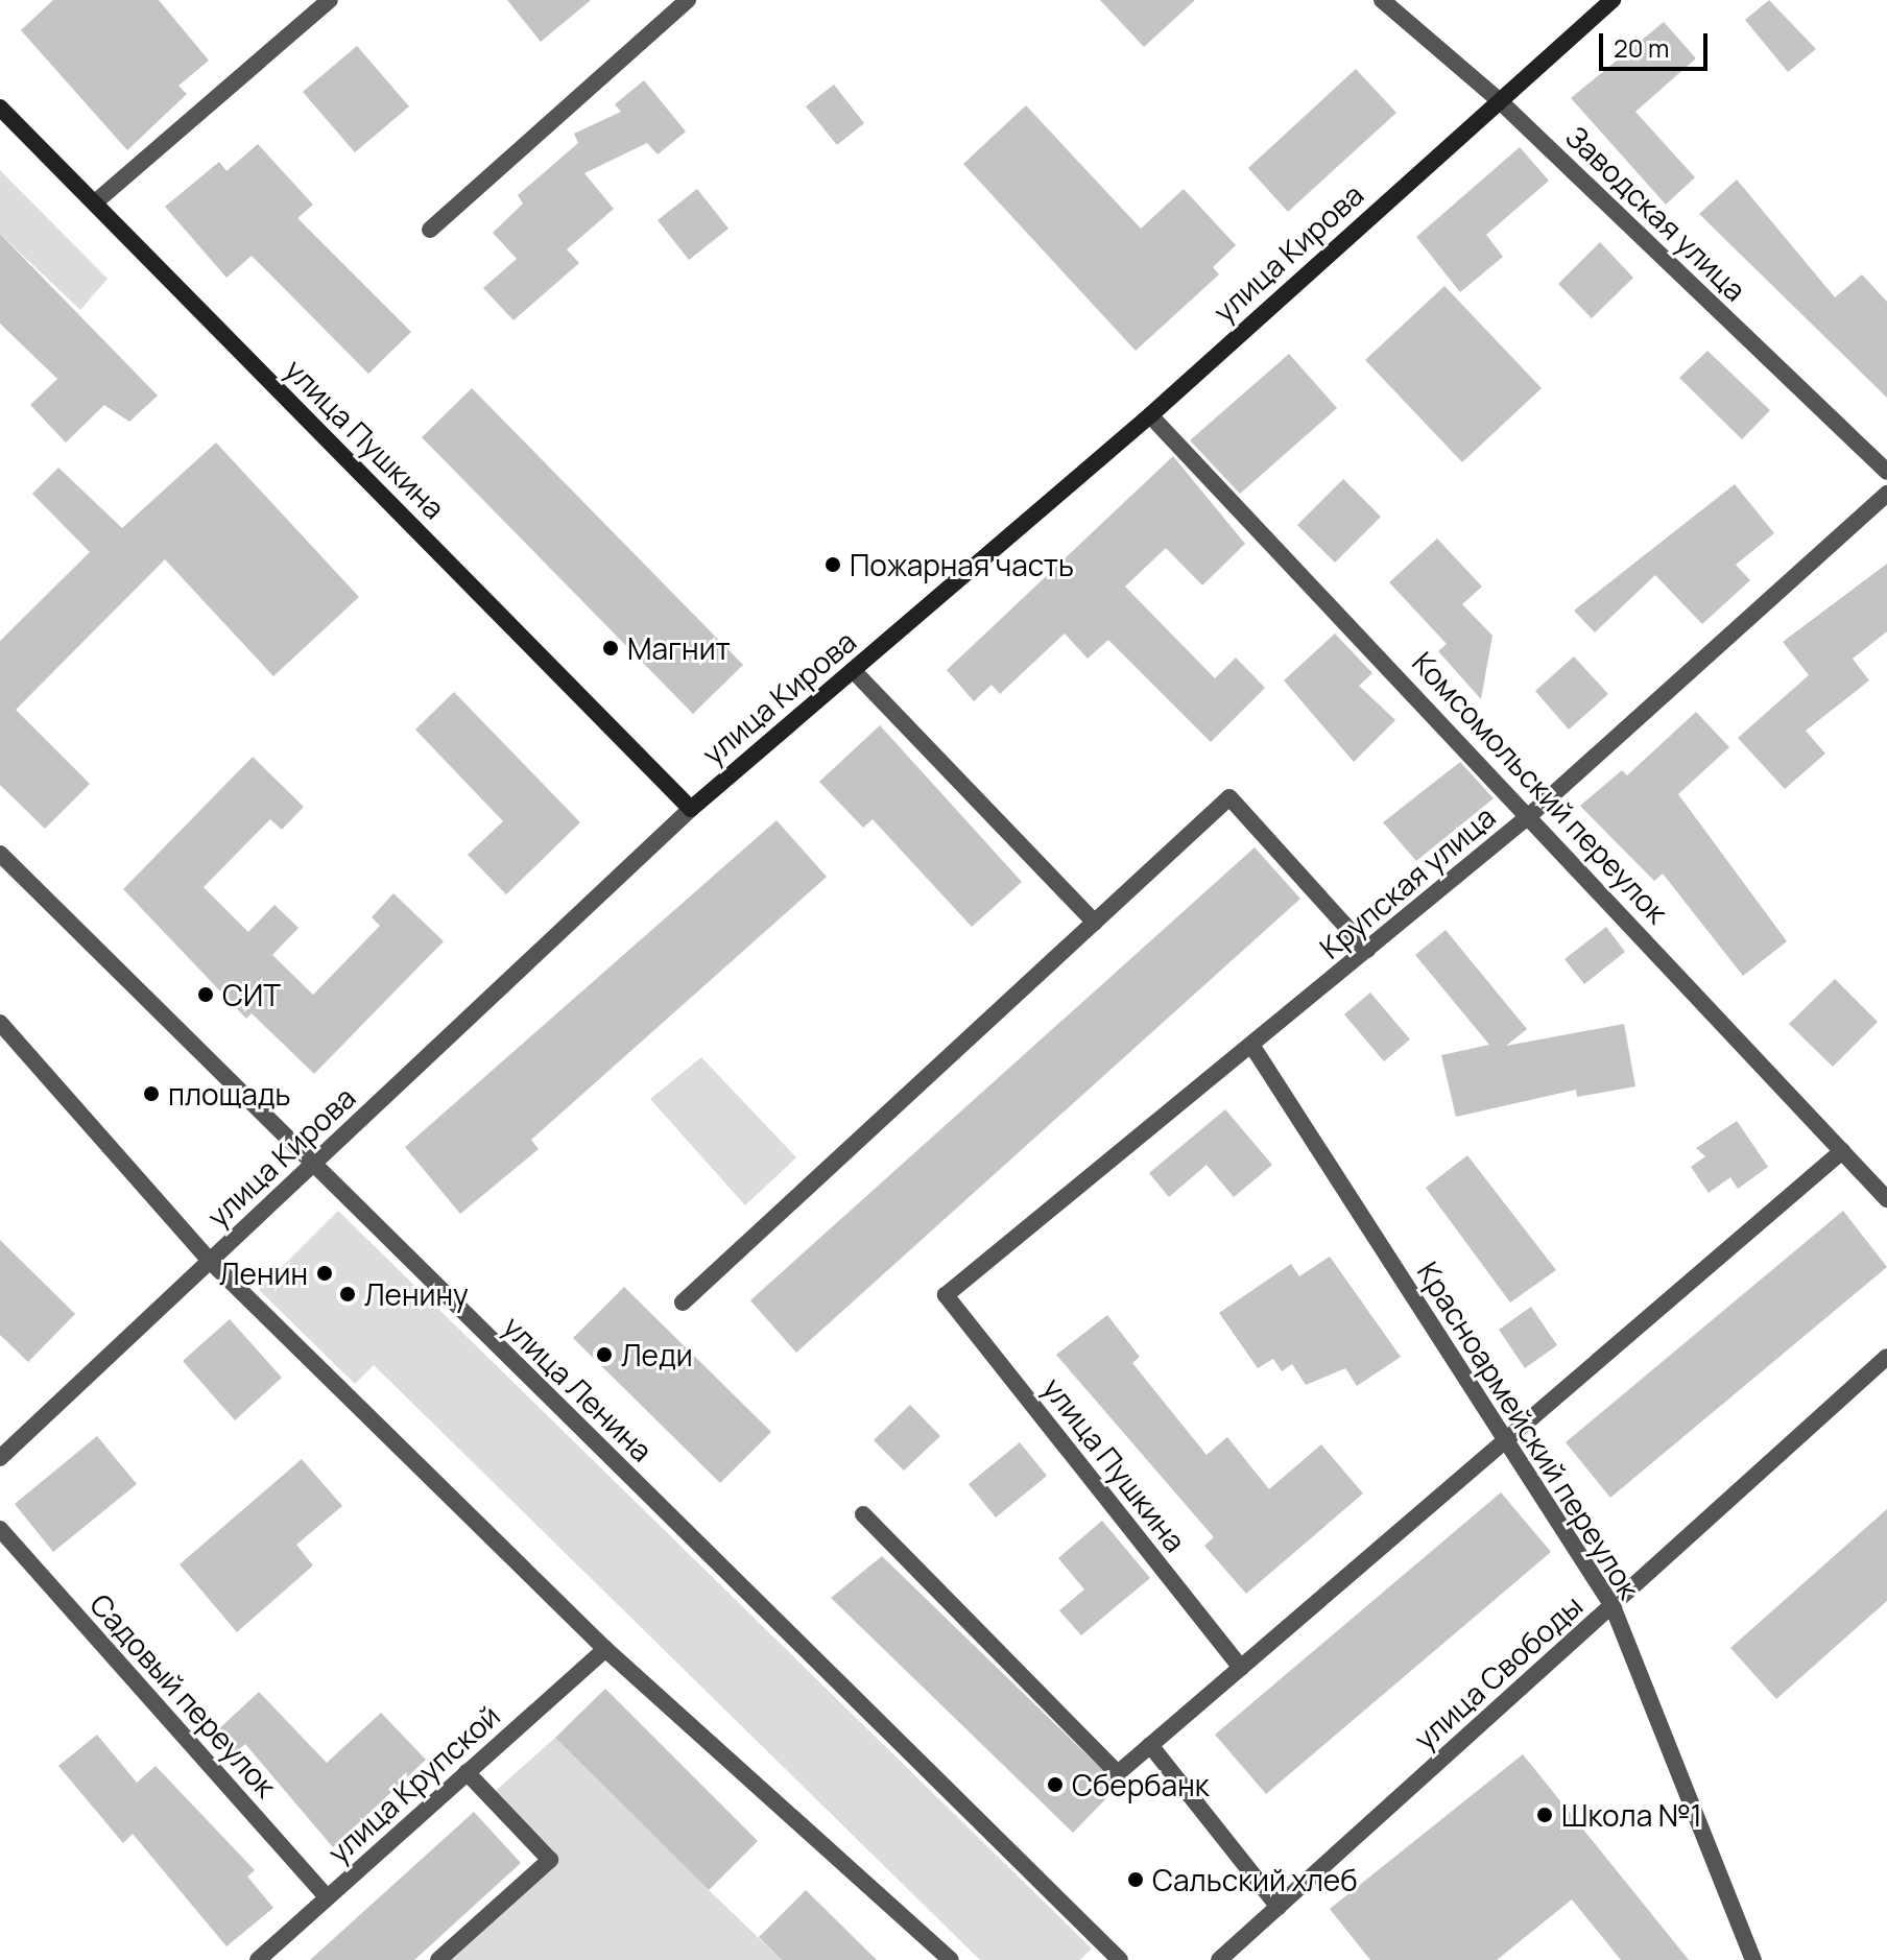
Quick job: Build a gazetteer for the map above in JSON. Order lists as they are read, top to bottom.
{
  "streets": {
    "main road": ["улица Кирова", "улица Пушкина"],
    "street": [
      "Заводская улица",
      "Комсомольский переулок",
      "Крупская улица",
      "улица Ленина",
      "Красноармейский переулок",
      "улица Свободы",
      "Садовый переулок",
      "улица Крупской"
    ]
  },
  "crossings": [
    ["Заводская улица", "улица Кирова"],
    ["улица Кирова", "улица Пушкина"],
    ["улица Кирова", "Комсомольский переулок"],
    ["улица Кирова", "улица Ленина"],
    ["улица Пушкина", "Крупская улица"],
    ["Комсомольский переулок", "Крупская улица"],
    ["Крупская улица", "Красноармейский переулок"],
    ["Красноармейский переулок", "улица Свободы"],
    ["Садовый переулок", "улица Крупской"]
  ],
  "places": [
    "Пожарная часть",
    "Магнит",
    "СИТ",
    "площадь",
    "Ленин",
    "Ленину",
    "Леди",
    "Сбербанк",
    "Школа №1",
    "Сальский хлеб"
  ],
  "scale_bar": "20 m"
}
